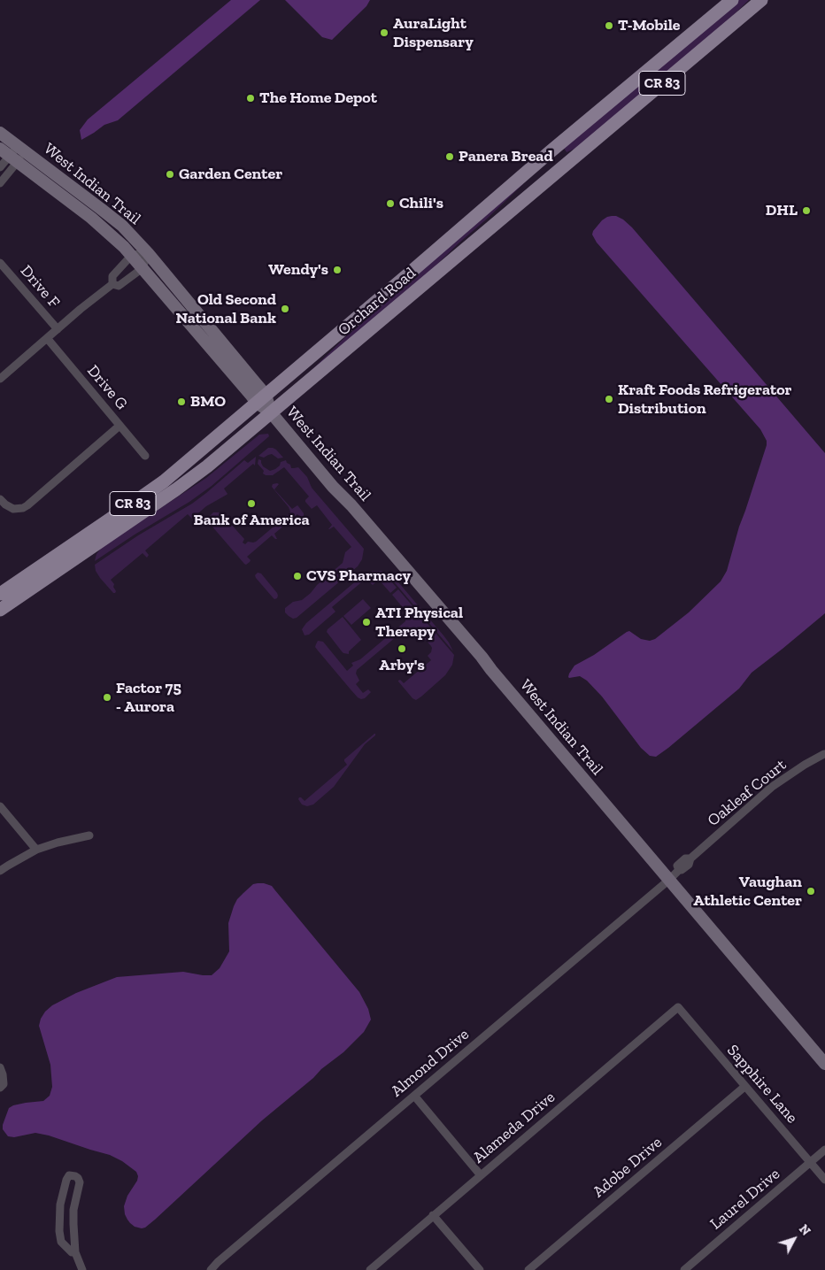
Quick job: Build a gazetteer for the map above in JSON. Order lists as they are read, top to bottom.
{
  "streets": {
    "main road": ["CR 83", "West Indian Trail", "Orchard Road"],
    "street": [
      "Drive F",
      "Drive G",
      "Oakleaf Court",
      "Almond Drive",
      "Sapphire Lane",
      "Alameda Drive",
      "Adobe Drive",
      "Laurel Drive"
    ]
  },
  "crossings": [
    ["West Indian Trail", "Orchard Road"],
    ["West Indian Trail", "Oakleaf Court"],
    ["West Indian Trail", "Almond Drive"],
    ["Oakleaf Court", "Almond Drive"],
    ["Sapphire Lane", "Alameda Drive"],
    ["Sapphire Lane", "Adobe Drive"],
    ["Sapphire Lane", "Laurel Drive"]
  ],
  "places": [
    "T-Mobile",
    "AuraLight Dispensary",
    "The Home Depot",
    "Panera Bread",
    "Garden Center",
    "Chili's",
    "DHL",
    "Wendy's",
    "Old Second National Bank",
    "Kraft Foods Refrigerator Distribution",
    "BMO",
    "Bank of America",
    "CVS Pharmacy",
    "ATI Physical Therapy",
    "Arby's",
    "Factor 75 - Aurora",
    "Vaughan Athletic Center"
  ],
  "north": "top right"
}
